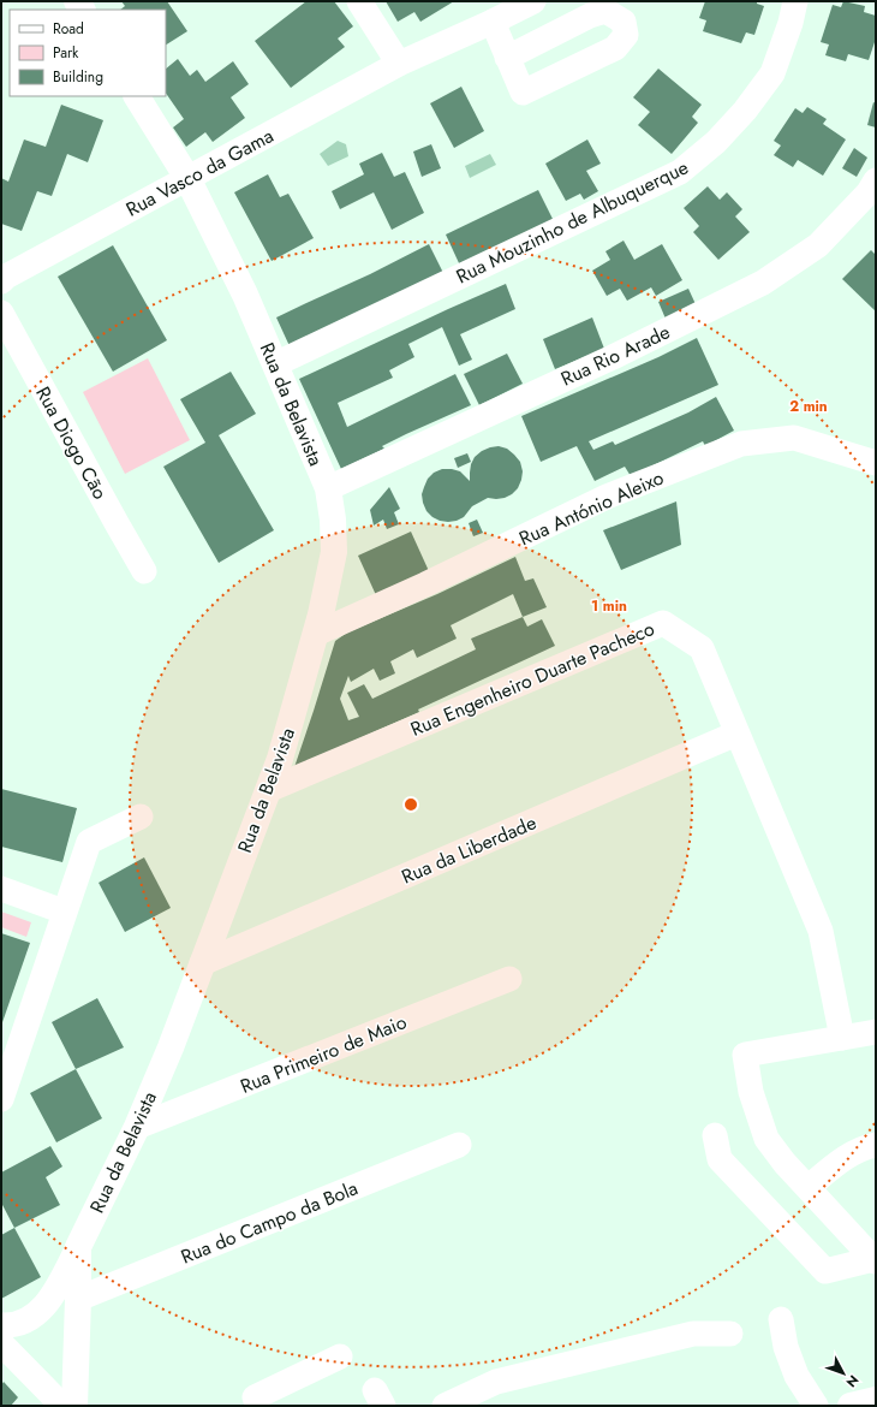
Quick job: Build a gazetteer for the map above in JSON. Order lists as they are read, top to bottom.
{
  "streets": {
    "street": [
      "Rua Vasco da Gama",
      "Rua Mouzinho de Albuquerque",
      "Rua Rio Arade",
      "Rua da Belavista",
      "Rua Diogo Cão",
      "Rua António Aleixo",
      "Rua Engenheiro Duarte Pacheco",
      "Rua da Liberdade",
      "Rua Primeiro de Maio",
      "Rua do Campo da Bola"
    ]
  },
  "crossings": [
    ["Rua Vasco da Gama", "Rua da Belavista"],
    ["Rua Mouzinho de Albuquerque", "Rua da Belavista"],
    ["Rua Rio Arade", "Rua da Belavista"],
    ["Rua da Belavista", "Rua António Aleixo"],
    ["Rua da Belavista", "Rua Engenheiro Duarte Pacheco"],
    ["Rua da Belavista", "Rua da Liberdade"],
    ["Rua da Belavista", "Rua Primeiro de Maio"],
    ["Rua da Belavista", "Rua do Campo da Bola"],
    ["Rua Engenheiro Duarte Pacheco", "Rua da Liberdade"]
  ],
  "legend": ["Road", "Park", "Building"],
  "north": "bottom right",
  "rings": ["2 min", "1 min"]
}
